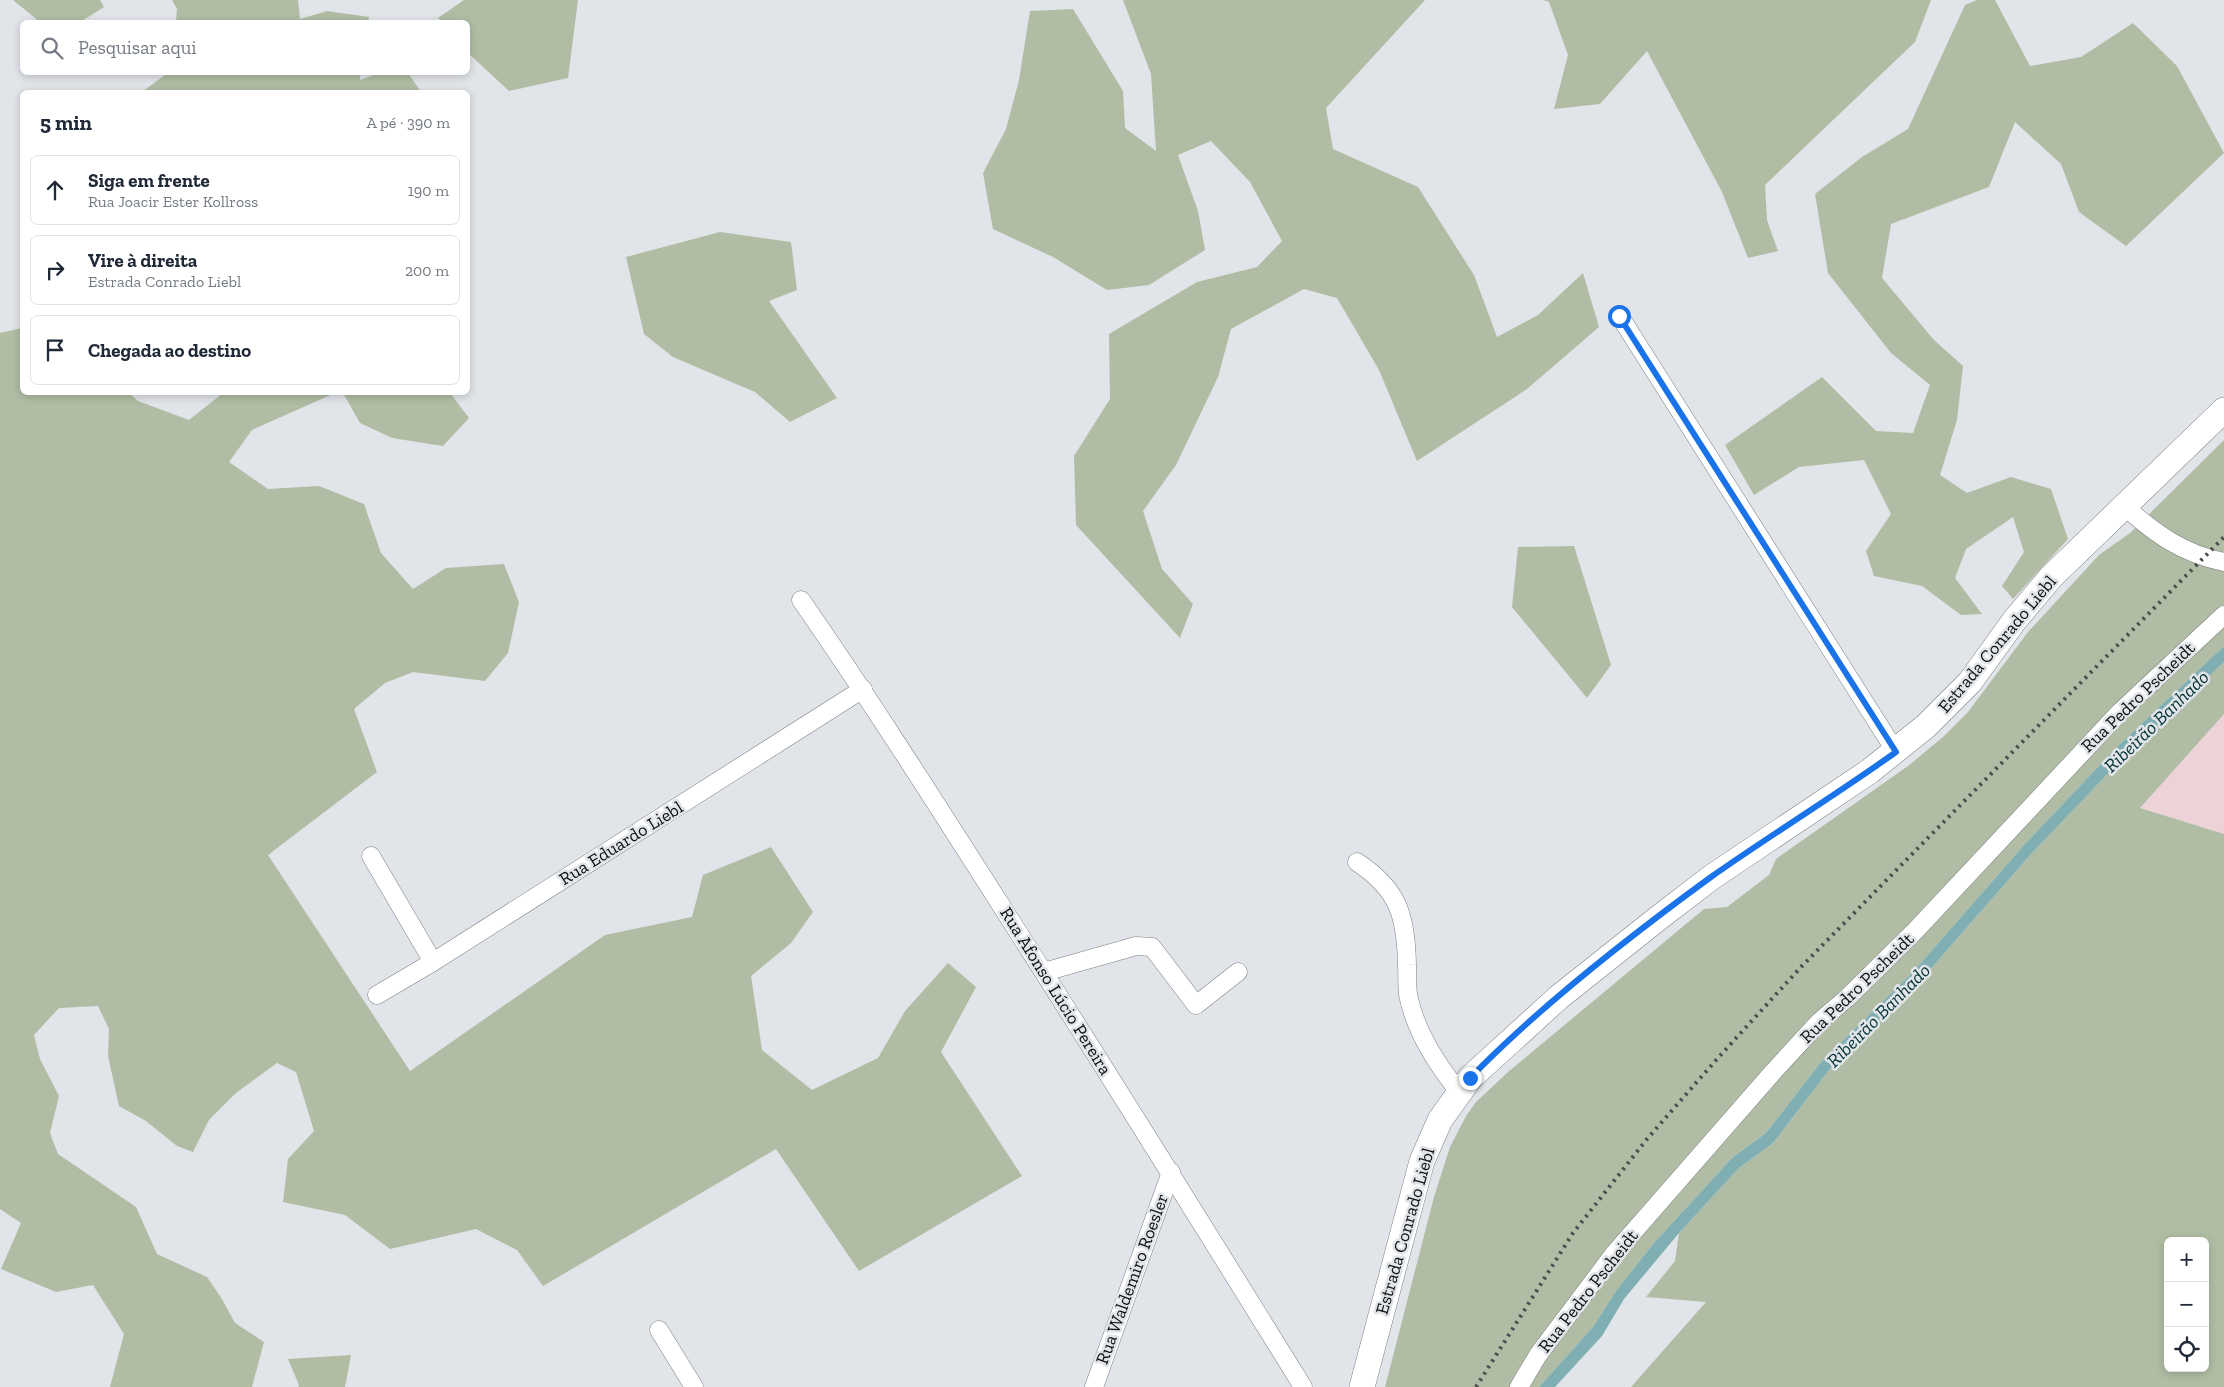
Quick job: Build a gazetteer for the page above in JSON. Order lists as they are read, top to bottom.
{
  "streets": {
    "main road": ["Estrada Conrado Liebl"],
    "street": [
      "Rua Pedro Pscheidt",
      "Rua Eduardo Liebl",
      "Rua Afonso Lúcio Pereira",
      "Rua Waldemiro Roesler"
    ]
  },
  "crossings": [
    ["Rua Eduardo Liebl", "Rua Afonso Lúcio Pereira"],
    ["Rua Afonso Lúcio Pereira", "Rua Waldemiro Roesler"]
  ],
  "water": ["Ribeirão Banhado"],
  "page": {
    "search": "Pesquisar aqui",
    "heading": ["5 min", "A pé · 390 m"],
    "list": [
      ["Siga em frente", "Rua Joacir Ester Kollross", "190 m"],
      ["Vire à direita", "Estrada Conrado Liebl", "200 m"],
      "Chegada ao destino"
    ],
    "map_buttons": ["+", "−"]
  }
}
